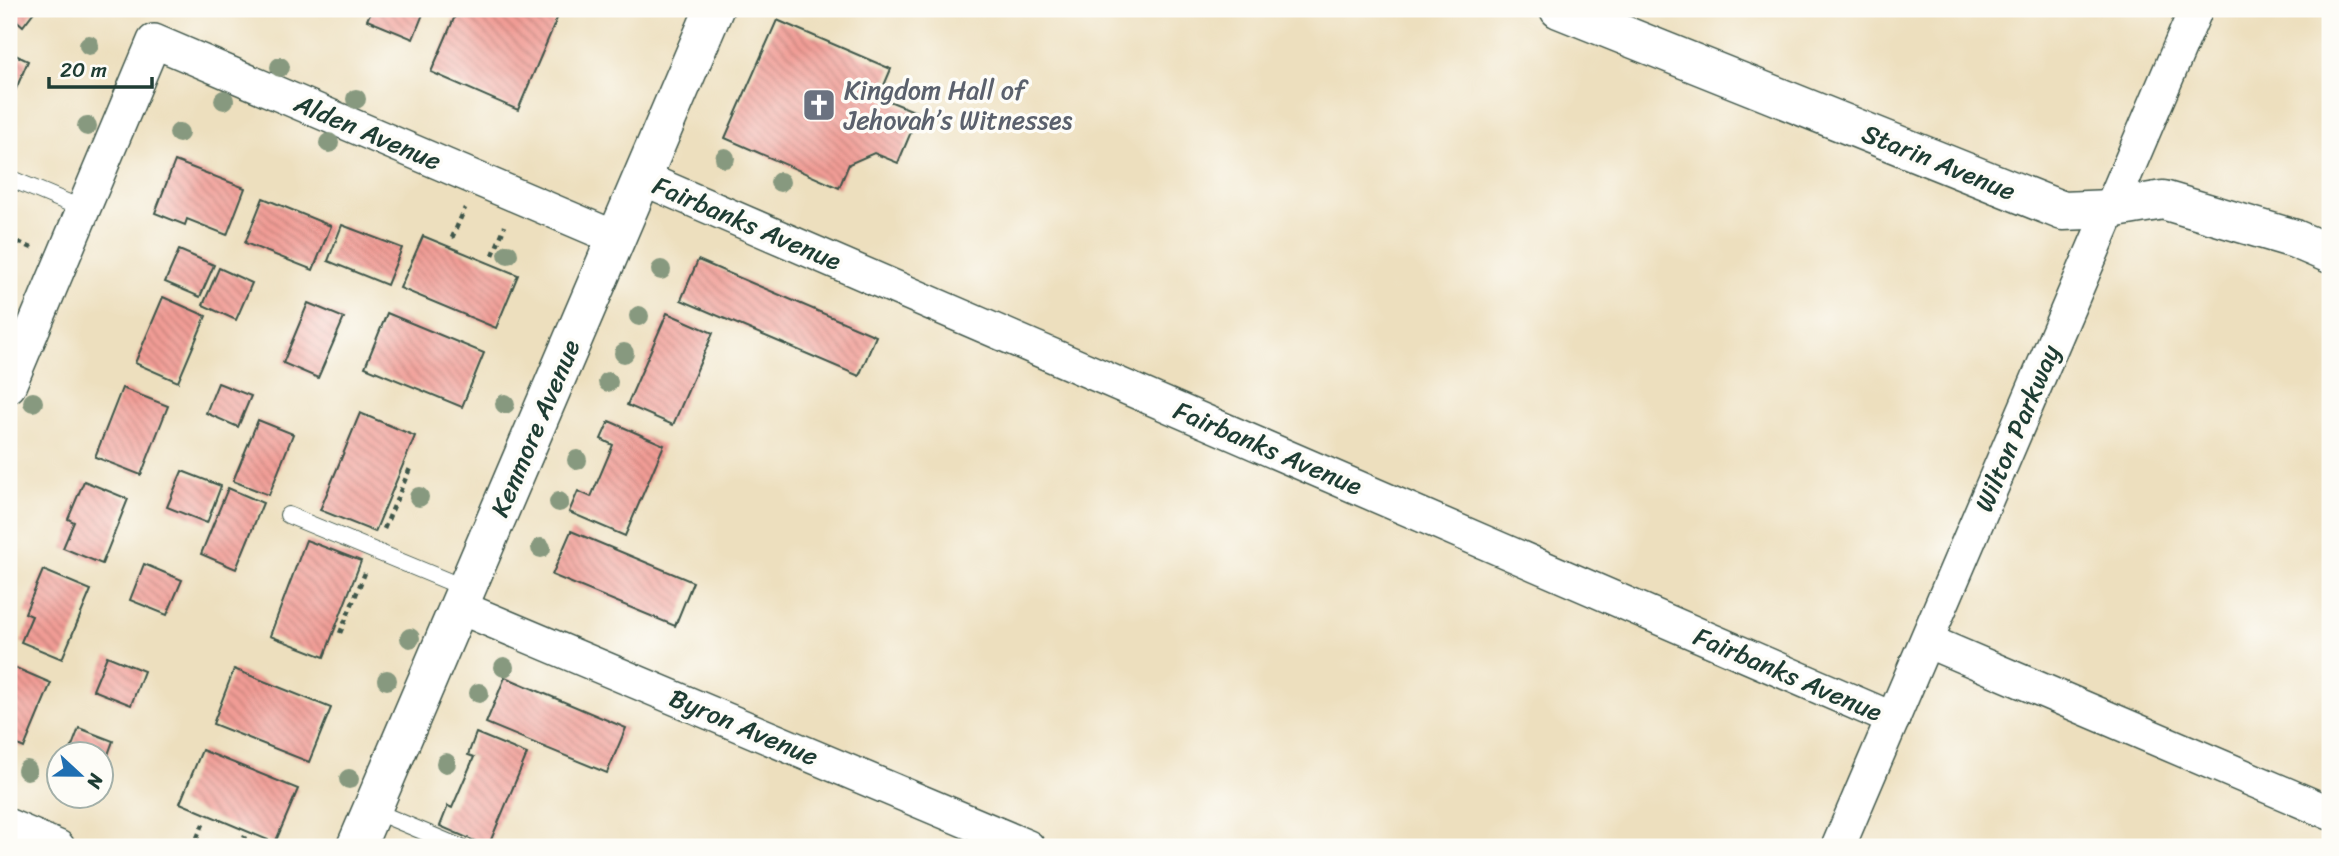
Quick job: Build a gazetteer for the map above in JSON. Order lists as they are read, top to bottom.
{
  "streets": {
    "main road": ["Starin Avenue", "Kenmore Avenue"],
    "street": [
      "Alden Avenue",
      "Fairbanks Avenue",
      "Wilton Parkway",
      "Byron Avenue"
    ]
  },
  "crossings": [
    ["Alden Avenue", "Kenmore Avenue"],
    ["Starin Avenue", "Wilton Parkway"],
    ["Fairbanks Avenue", "Kenmore Avenue"],
    ["Fairbanks Avenue", "Wilton Parkway"],
    ["Kenmore Avenue", "Byron Avenue"]
  ],
  "places": {
    "church": ["Kingdom Hall of Jehovah’s Witnesses"]
  },
  "scale_bar": "20 m",
  "north": "right"
}
